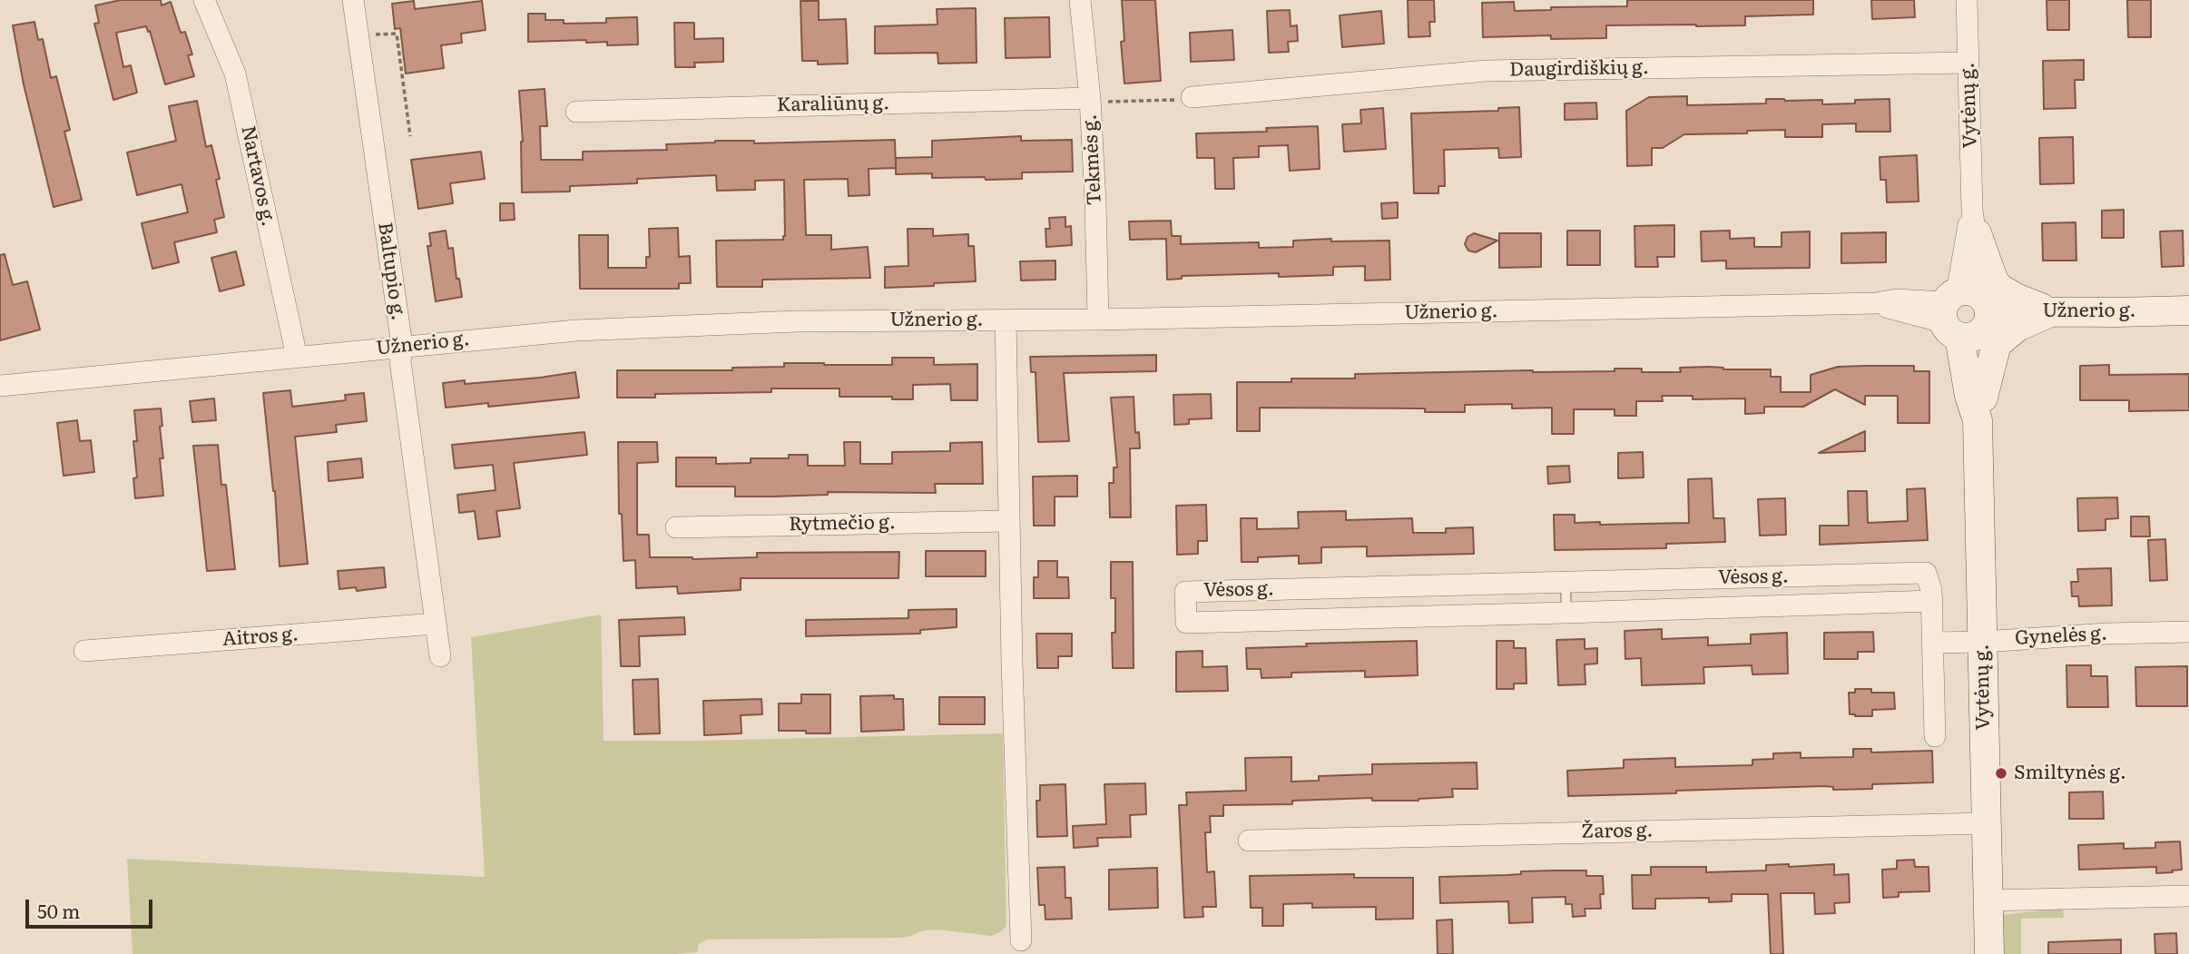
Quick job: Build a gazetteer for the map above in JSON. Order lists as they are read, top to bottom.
{
  "streets": {
    "main road": ["Vytėnų g.", "Užnerio g."],
    "street": [
      "Daugirdiškių g.",
      "Karaliūnų g.",
      "Tekmės g.",
      "Nartavos g.",
      "Baltupio g.",
      "Rytmečio g.",
      "Vėsos g.",
      "Gynelės g.",
      "Aitros g.",
      "Žaros g."
    ]
  },
  "crossings": [
    ["Daugirdiškių g.", "Vytėnų g."],
    ["Karaliūnų g.", "Tekmės g."],
    ["Vytėnų g.", "Užnerio g."],
    ["Vytėnų g.", "Gynelės g."],
    ["Vytėnų g.", "Žaros g."],
    ["Tekmės g.", "Užnerio g."],
    ["Nartavos g.", "Užnerio g."],
    ["Baltupio g.", "Užnerio g."],
    ["Baltupio g.", "Aitros g."]
  ],
  "places": ["Smiltynės g."],
  "scale_bar": "50 m"
}
